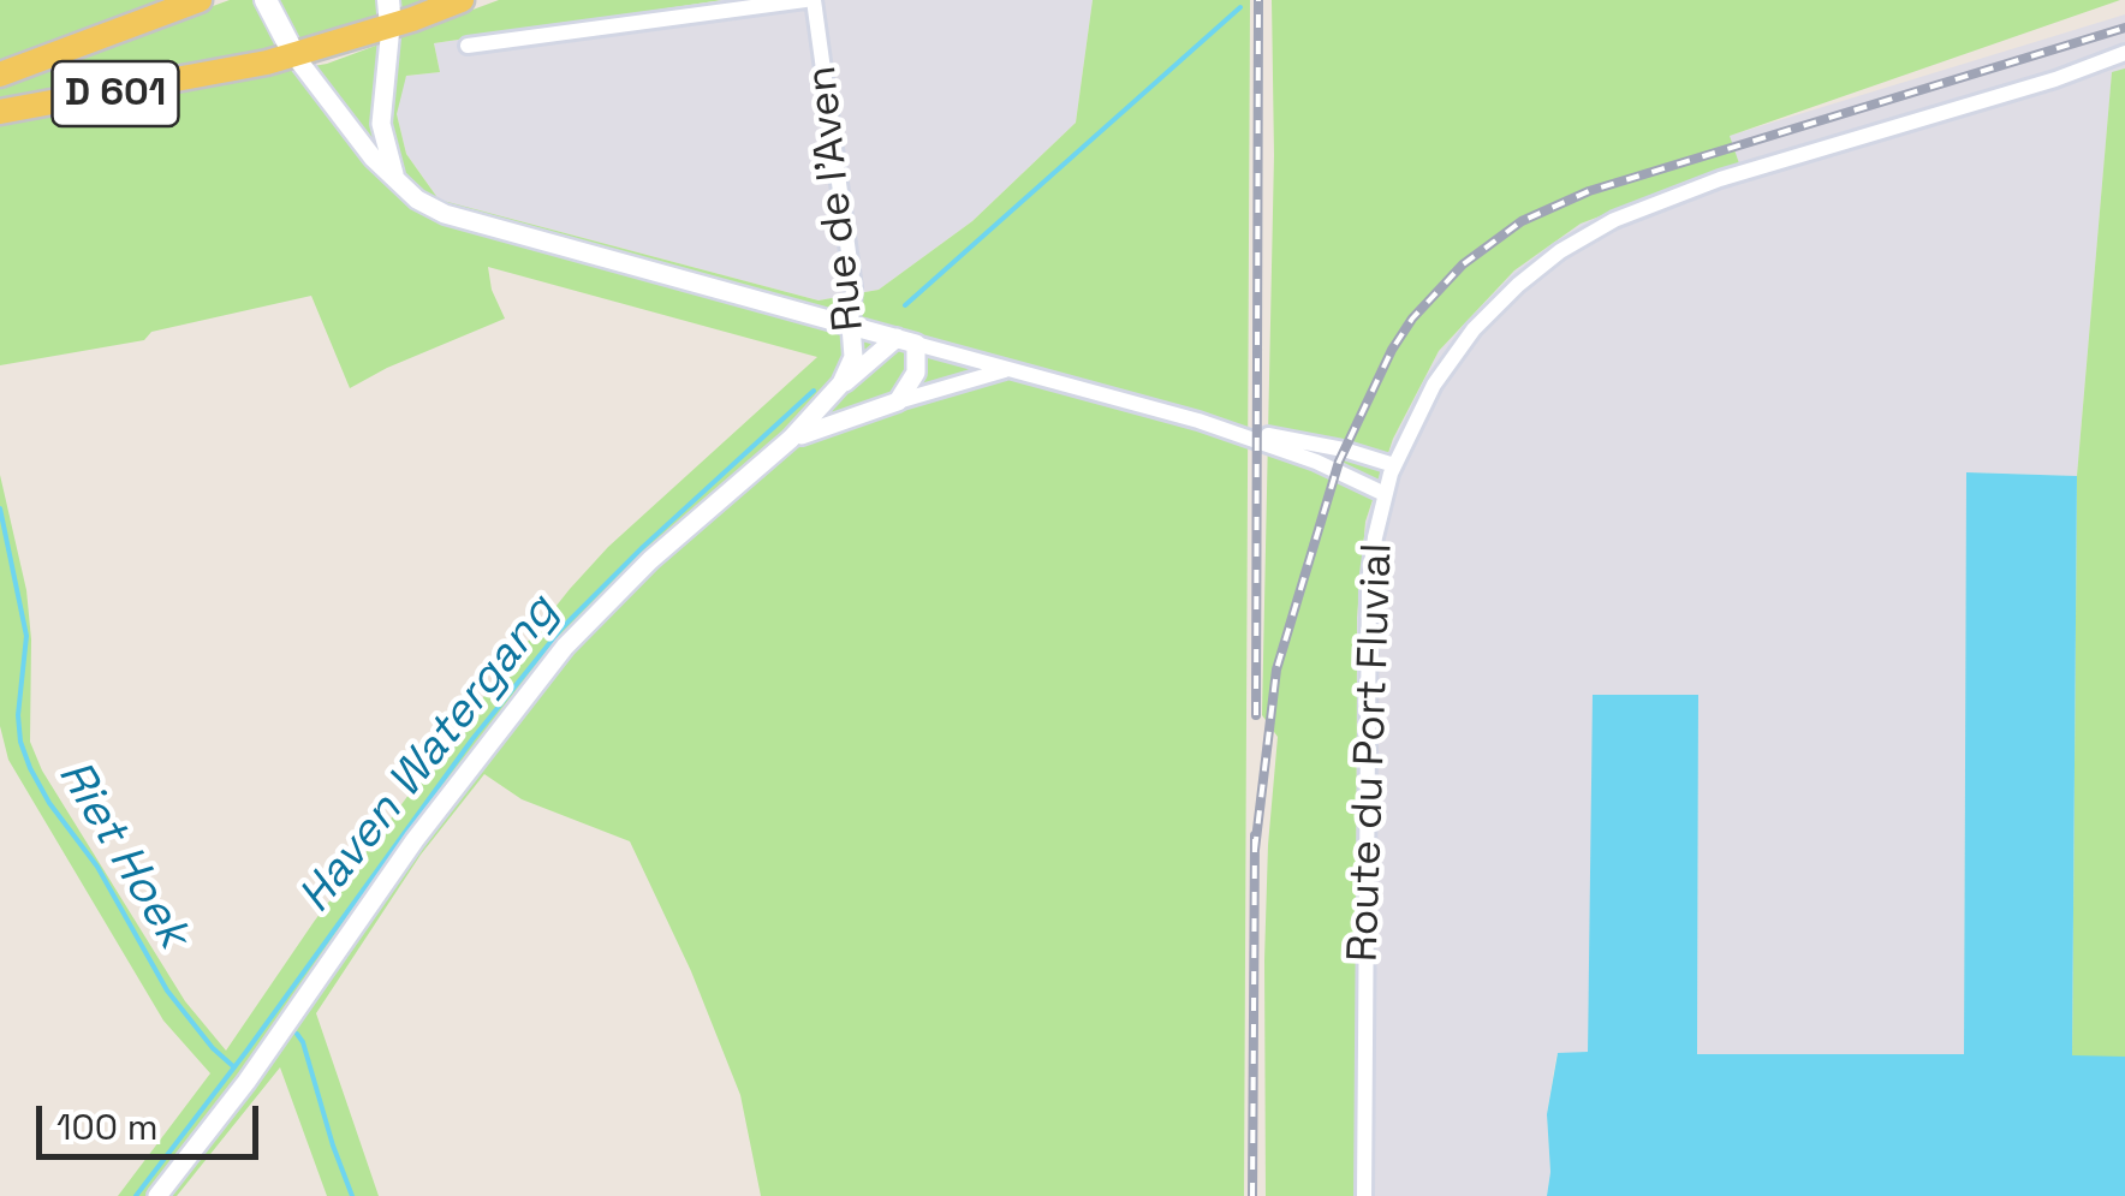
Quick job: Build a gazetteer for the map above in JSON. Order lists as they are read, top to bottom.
{
  "streets": {
    "main road": ["D 601"],
    "street": ["Rue de l'Aven", "Route du Port Fluvial"]
  },
  "water": ["Haven Watergang", "Riet Hoek"],
  "scale_bar": "100 m"
}
